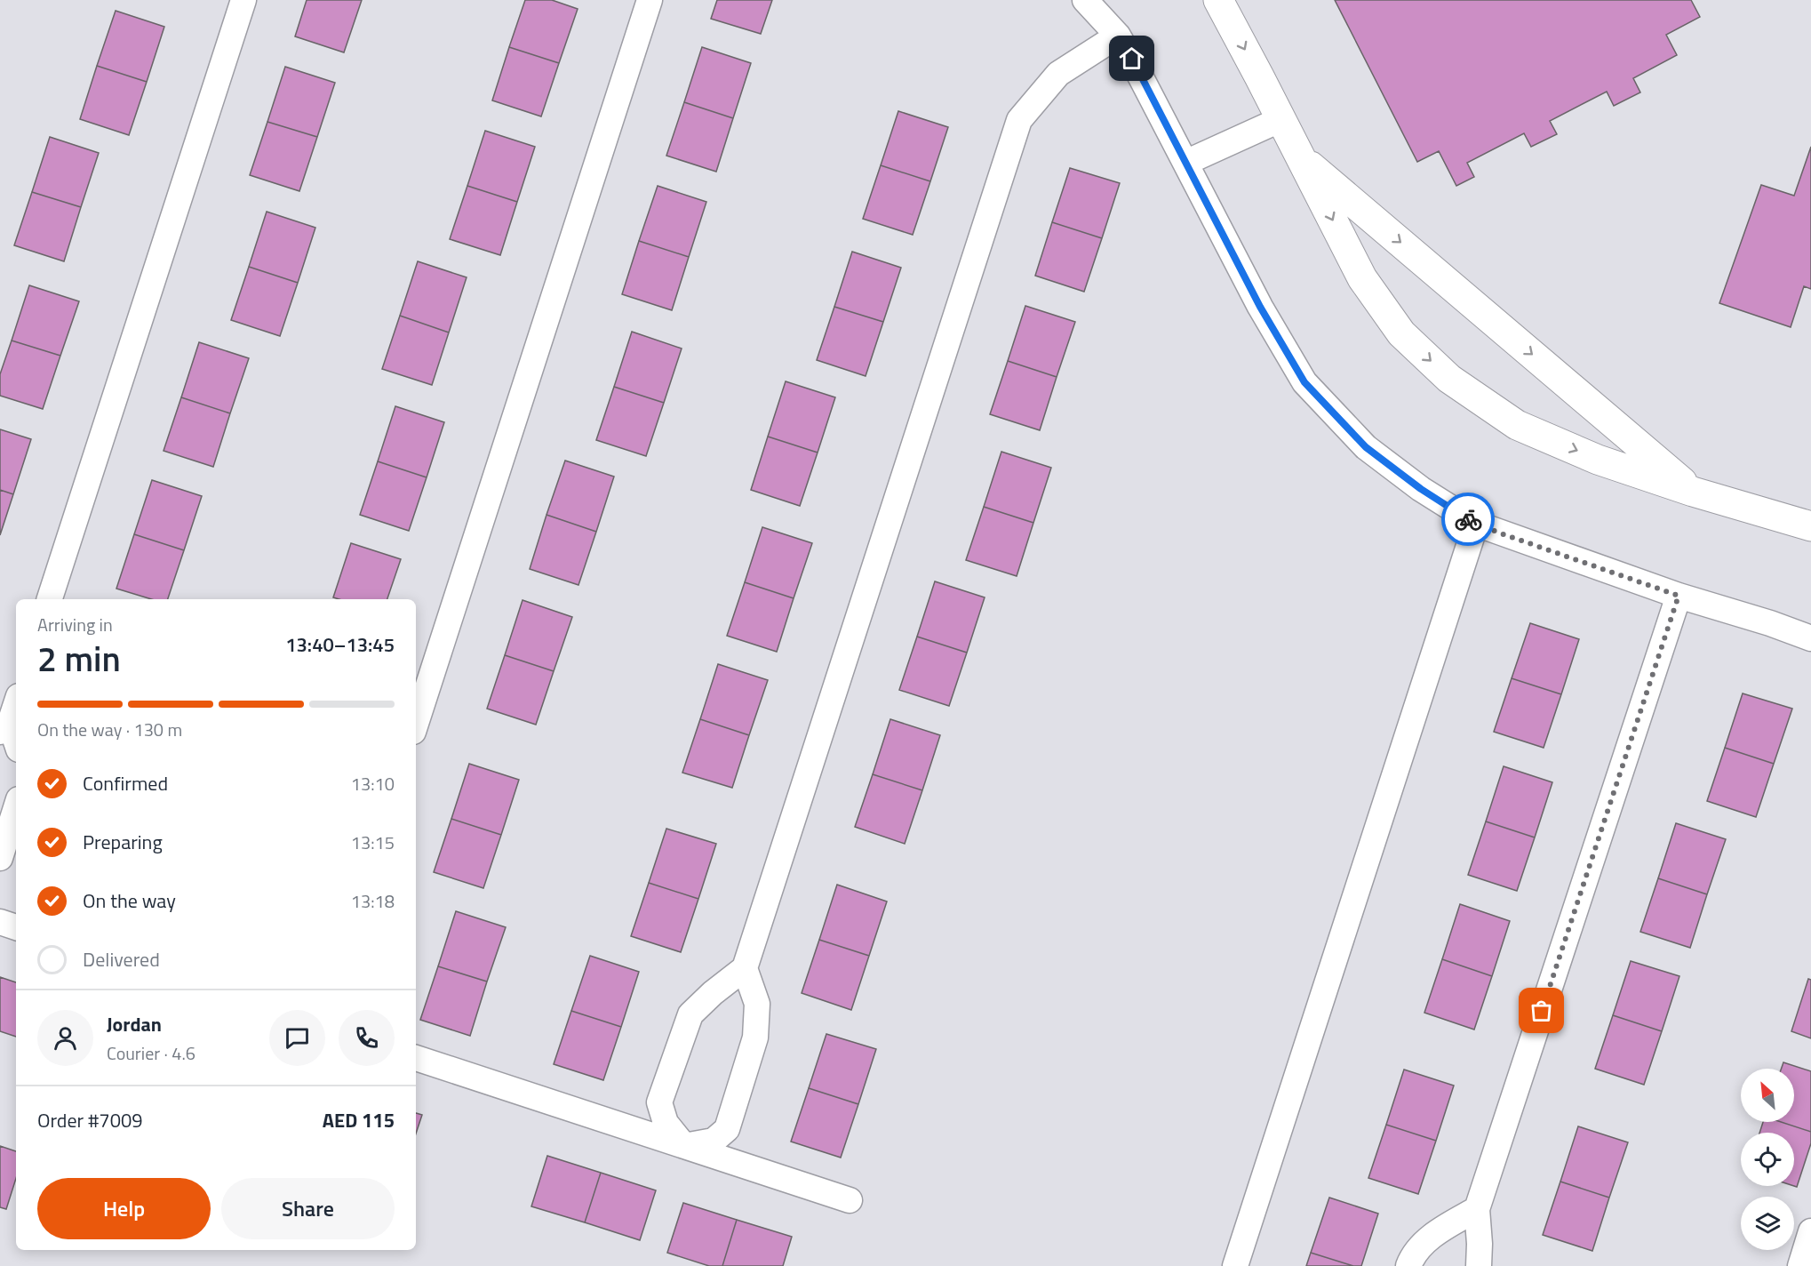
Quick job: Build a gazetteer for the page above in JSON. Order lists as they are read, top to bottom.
{
  "north": "top left",
  "page": {
    "heading": ["2 min", "Arriving in", "13:40–13:45"],
    "panel": [
      "Jordan",
      "Courier · 4.6",
      "Order #7009",
      "AED 115"
    ],
    "bar": "On the way · 130 m",
    "list": [
      ["Confirmed", "13:10"],
      ["Preparing", "13:15"],
      ["On the way", "13:18"],
      "Delivered"
    ],
    "buttons": ["Help", "Share"]
  }
}
